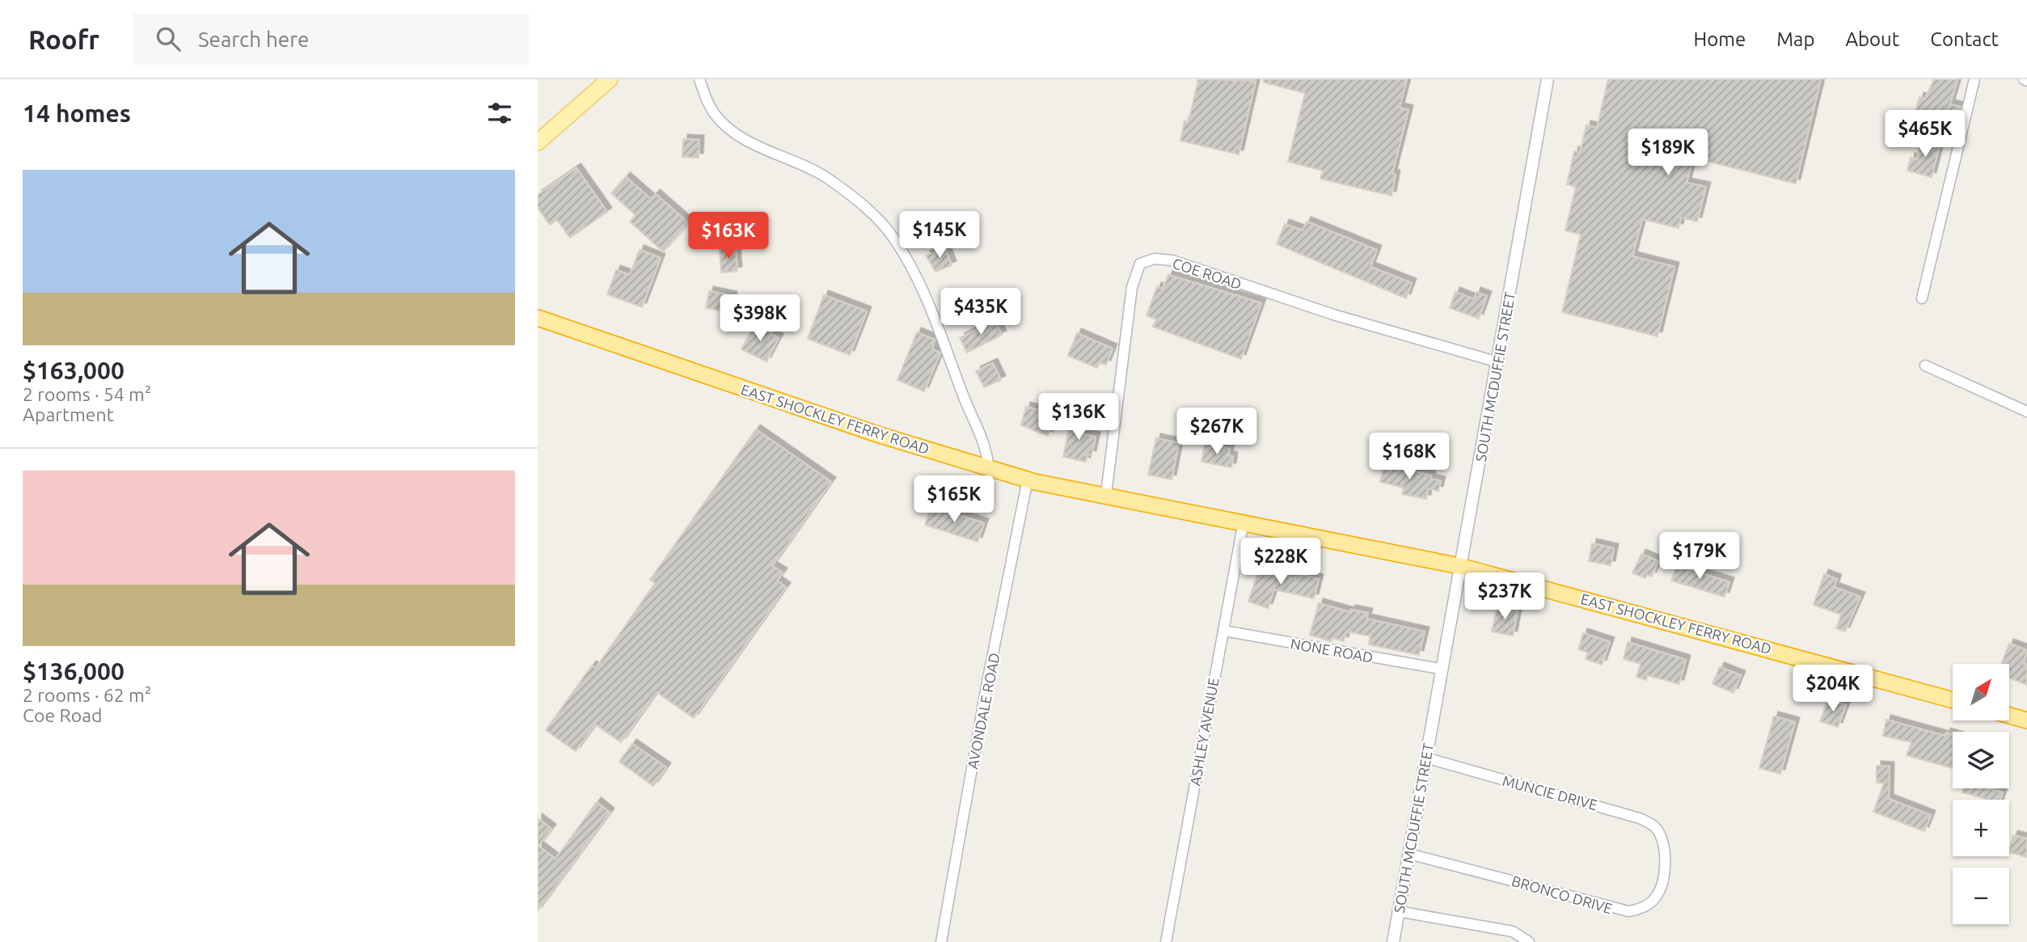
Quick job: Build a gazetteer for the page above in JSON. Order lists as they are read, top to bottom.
{
  "streets": {
    "highway": ["EAST SHOCKLEY FERRY ROAD"],
    "street": [
      "COE ROAD",
      "SOUTH MCDUFFIE STREET",
      "NONE ROAD",
      "AVONDALE ROAD",
      "ASHLEY AVENUE",
      "MUNCIE DRIVE",
      "BRONCO DRIVE"
    ]
  },
  "crossings": [
    ["COE ROAD", "SOUTH MCDUFFIE STREET"],
    ["COE ROAD", "EAST SHOCKLEY FERRY ROAD"],
    ["SOUTH MCDUFFIE STREET", "EAST SHOCKLEY FERRY ROAD"],
    ["SOUTH MCDUFFIE STREET", "NONE ROAD"],
    ["SOUTH MCDUFFIE STREET", "MUNCIE DRIVE"],
    ["SOUTH MCDUFFIE STREET", "BRONCO DRIVE"],
    ["EAST SHOCKLEY FERRY ROAD", "AVONDALE ROAD"],
    ["EAST SHOCKLEY FERRY ROAD", "ASHLEY AVENUE"],
    ["NONE ROAD", "ASHLEY AVENUE"],
    ["MUNCIE DRIVE", "BRONCO DRIVE"]
  ],
  "north": "top right",
  "page": {
    "header": "Roofr",
    "search": "Search here",
    "nav": [
      "Home",
      "Map",
      "About",
      "Contact"
    ],
    "heading": "14 homes",
    "price": [
      "$465K",
      "$189K",
      "$145K",
      "$163K",
      "$435K",
      "$398K",
      "$136K",
      "$267K",
      "$168K",
      "$165K",
      "$179K",
      "$228K",
      "$237K",
      "$204K"
    ],
    "list": [
      {
        "name": "$163,000",
        "note": "2 rooms · 54 m² · Apartment"
      },
      {
        "name": "$136,000",
        "note": "2 rooms · 62 m² · Coe Road"
      }
    ],
    "map_buttons": ["+", "−"]
  }
}
